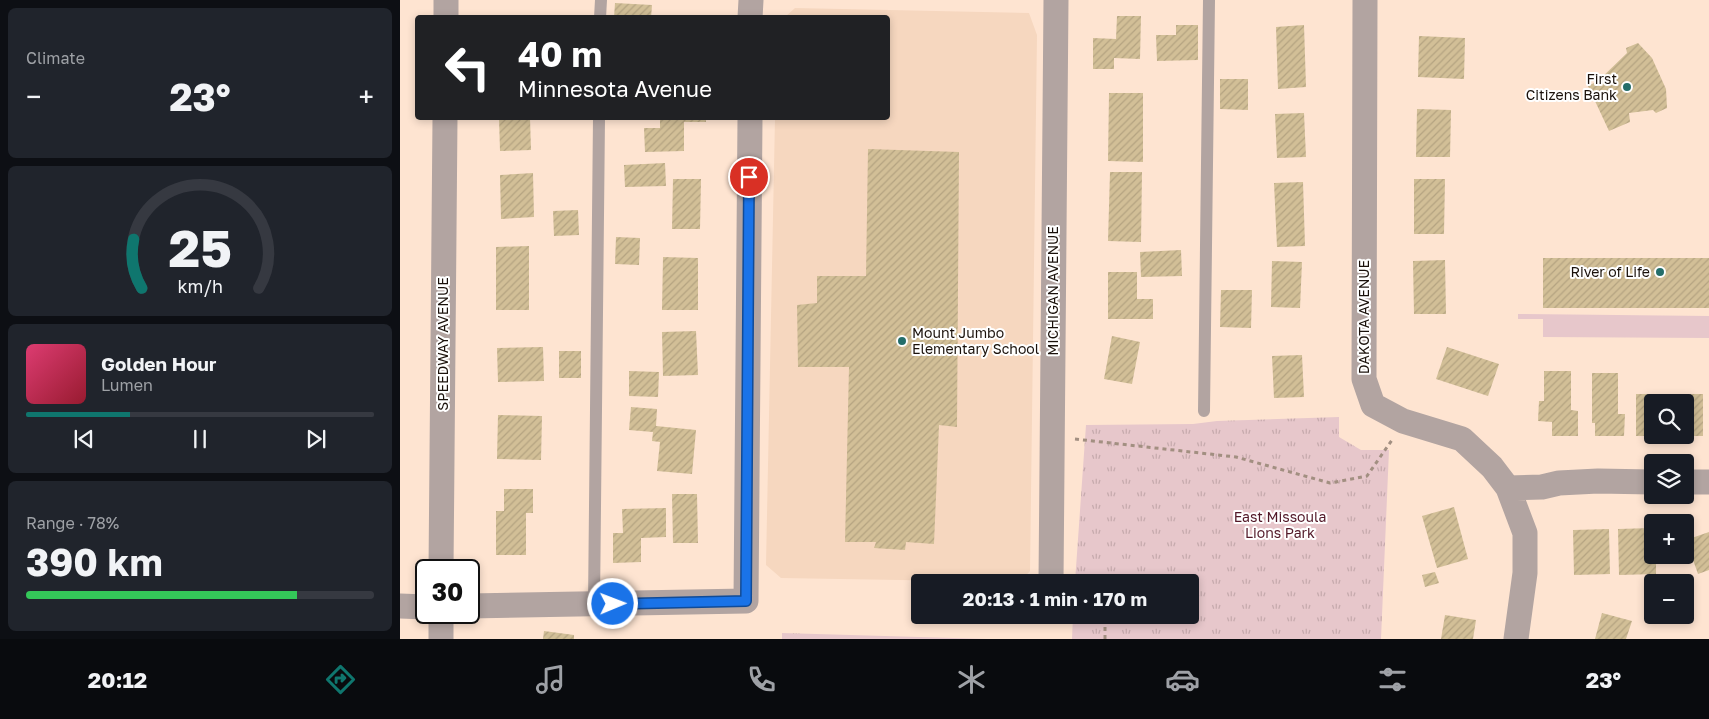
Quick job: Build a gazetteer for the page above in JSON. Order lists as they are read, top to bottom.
{
  "streets": {
    "street": ["MICHIGAN AVENUE", "DAKOTA AVENUE", "SPEEDWAY AVENUE"]
  },
  "parks": ["East Missoula Lions Park"],
  "places": ["First Citizens Bank", "River of Life", "Mount Jumbo Elementary School"],
  "page": {
    "tile": [
      "Climate",
      ["Range · 78%", "390 km"]
    ],
    "turn": ["40 m", "Minnesota Avenue"],
    "heat": ["−", "23°", "+"],
    "song": ["Golden Hour", "Lumen"],
    "map_buttons": ["+", "−"],
    "limit": "30",
    "trip": "20:13 · 1 min · 170 m",
    "tabs": ["20:12", "23°"],
    "gauge": ["25", "km/h"]
  }
}
